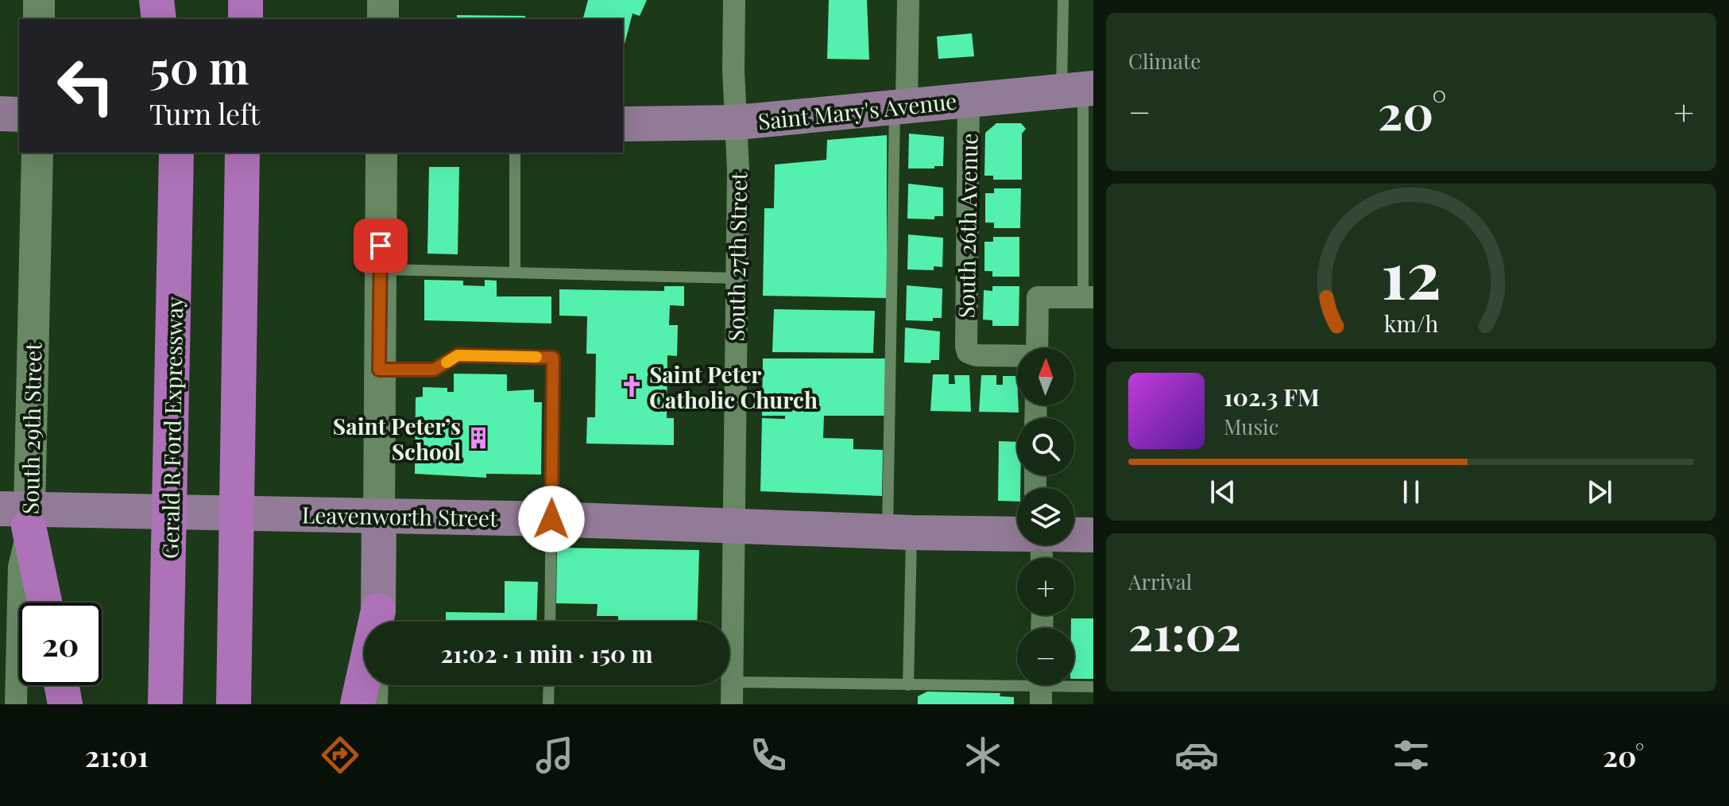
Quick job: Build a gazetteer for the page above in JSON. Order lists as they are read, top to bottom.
{
  "streets": {
    "highway": ["Gerald R Ford Expressway"],
    "main road": ["Saint Mary's Avenue", "South 29th Street", "Leavenworth Street"],
    "street": ["South 26th Avenue", "South 27th Street"]
  },
  "crossings": [
    ["Saint Mary's Avenue", "South 26th Avenue"],
    ["Saint Mary's Avenue", "South 27th Street"],
    ["South 27th Street", "Leavenworth Street"],
    ["South 29th Street", "Leavenworth Street"]
  ],
  "places": {
    "church": ["Saint Peter Catholic Church"],
    "building": ["Saint Peter’s School"]
  },
  "north": "top",
  "page": {
    "tile": [
      "Climate",
      ["Arrival", "21:02"]
    ],
    "turn": ["50 m", "Turn left"],
    "heat": ["−", "20°", "+"],
    "map_buttons": ["+", "−"],
    "song": ["102.3 FM", "Music"],
    "limit": "20",
    "trip": "21:02 · 1 min · 150 m",
    "tabs": ["21:01", "20°"],
    "gauge": ["12", "km/h"]
  }
}
